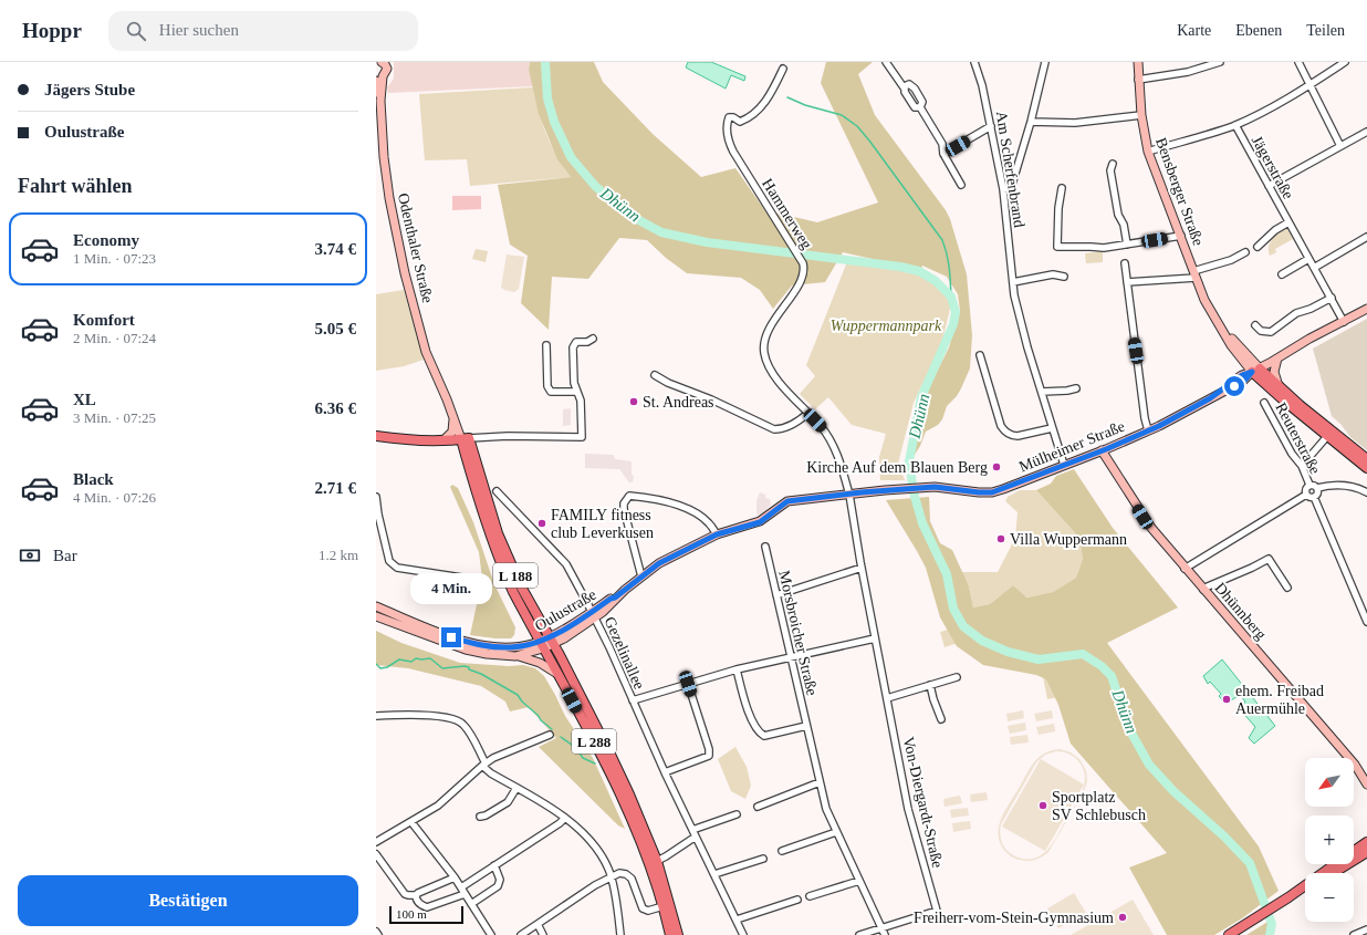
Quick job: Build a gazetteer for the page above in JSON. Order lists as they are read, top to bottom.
{
  "streets": {
    "main road": [
      "Bensberger Straße",
      "Odenthaler Straße",
      "Mülheimer Straße",
      "L 188",
      "Oulustraße",
      "Dhünnberg",
      "L 288"
    ],
    "street": [
      "Jägerstraße",
      "Am Scherfenbrand",
      "Hammerweg",
      "Reuterstraße",
      "Morsbroicher Straße",
      "Gezelinallee",
      "Von-Diergardt-Straße"
    ]
  },
  "crossings": [
    ["Jägerstraße", "Mülheimer Straße"],
    ["Am Scherfenbrand", "Mülheimer Straße"],
    ["Bensberger Straße", "Mülheimer Straße"],
    ["Hammerweg", "Mülheimer Straße"],
    ["Hammerweg", "Von-Diergardt-Straße"],
    ["Odenthaler Straße", "L 188"],
    ["Mülheimer Straße", "Oulustraße"],
    ["Mülheimer Straße", "Dhünnberg"],
    ["Mülheimer Straße", "Von-Diergardt-Straße"],
    ["L 188", "Oulustraße"],
    ["L 188", "L 288"],
    ["Oulustraße", "Gezelinallee"],
    ["Oulustraße", "L 288"],
    ["Morsbroicher Straße", "Von-Diergardt-Straße"]
  ],
  "water": ["Dhünn"],
  "parks": ["Wuppermannpark"],
  "places": [
    "St. Andreas",
    "Kirche Auf dem Blauen Berg",
    "FAMILY fitness club Leverkusen",
    "Villa Wuppermann",
    "ehem. Freibad Auermühle",
    "Sportplatz SV Schlebusch",
    "Freiherr-vom-Stein-Gymnasium"
  ],
  "scale_bar": "100 m",
  "north": "bottom left",
  "page": {
    "header": "Hoppr",
    "search": "Hier suchen",
    "nav": ["Karte", "Ebenen", "Teilen"],
    "banner": ["Jägers Stube", "Oulustraße"],
    "heading": "Fahrt wählen",
    "list": [
      {
        "name": "Economy",
        "note": "1 Min. · 07:23",
        "value": "3.74 €"
      },
      {
        "name": "Komfort",
        "note": "2 Min. · 07:24",
        "value": "5.05 €"
      },
      {
        "name": "XL",
        "note": "3 Min. · 07:25",
        "value": "6.36 €"
      },
      {
        "name": "Black",
        "note": "4 Min. · 07:26",
        "value": "2.71 €"
      }
    ],
    "pay": ["Bar", "1.2 km"],
    "bubble": "4 Min.",
    "map_buttons": ["+", "−"],
    "buttons": "Bestätigen",
    "scale": "100 m"
  }
}
